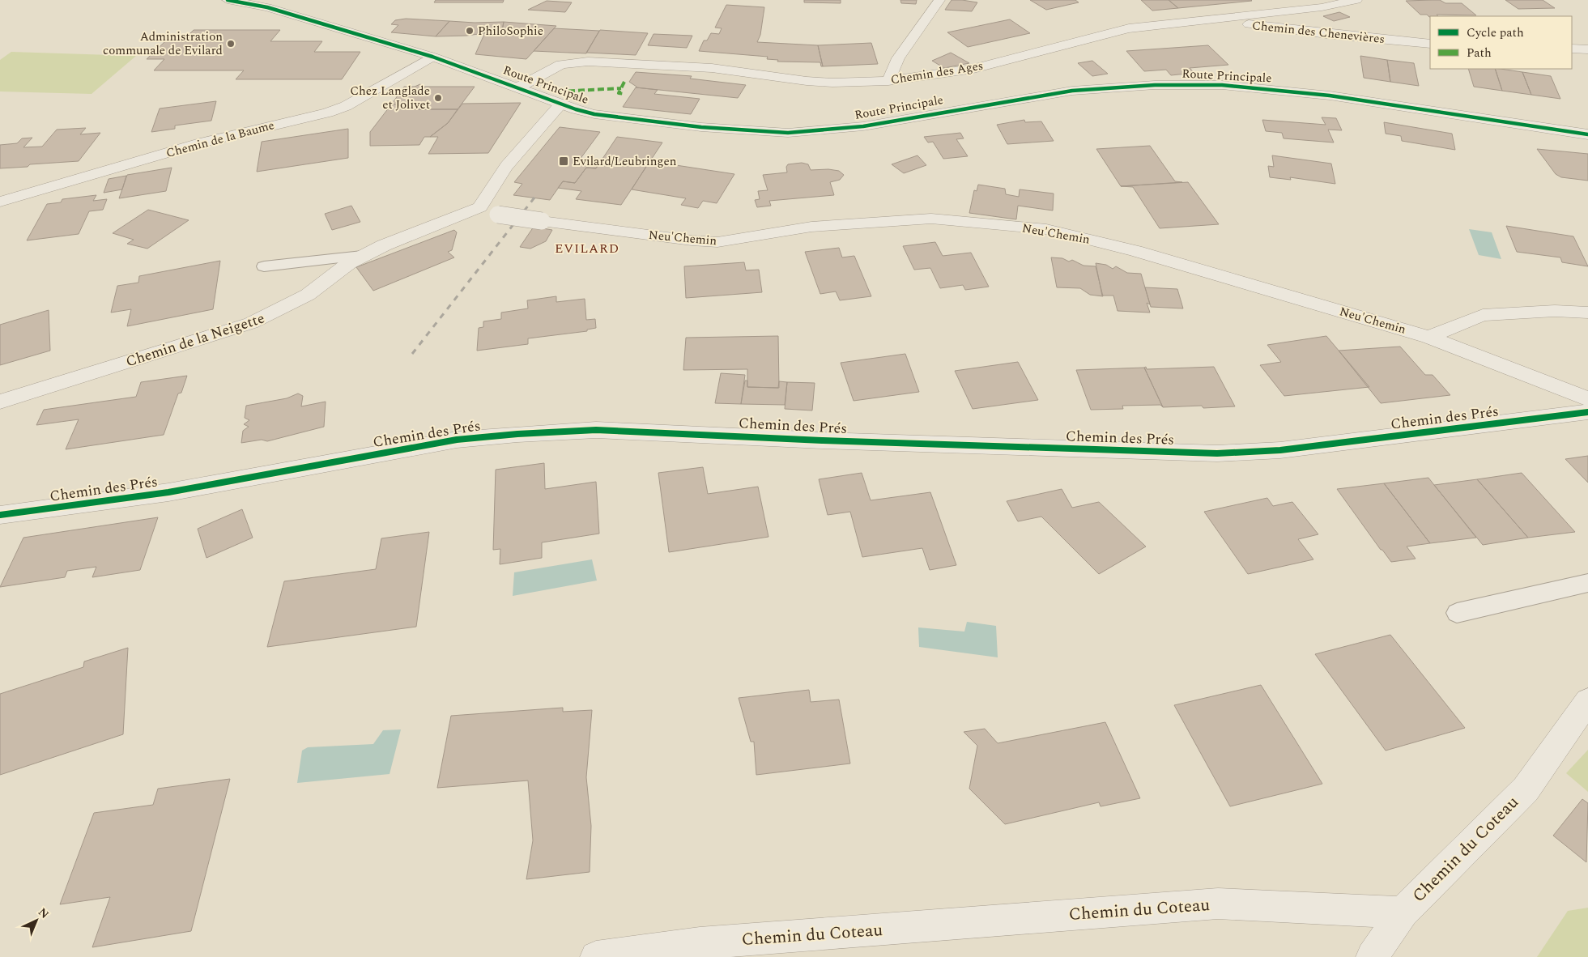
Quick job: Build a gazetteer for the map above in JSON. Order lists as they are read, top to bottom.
{
  "streets": {
    "street": [
      "Chemin des Chenevières",
      "Chemin des Ages",
      "Route Principale",
      "Chemin de la Baume",
      "Neu'Chemin",
      "Chemin de la Neigette",
      "Chemin des Prés",
      "Chemin du Coteau"
    ]
  },
  "crossings": [
    ["Chemin des Chenevières", "Chemin des Ages"],
    ["Chemin des Ages", "Route Principale"],
    ["Route Principale", "Chemin de la Baume"],
    ["Neu'Chemin", "Chemin de la Neigette"]
  ],
  "districts": ["EVILARD"],
  "places": {
    "other": ["PhiloSophie", "Administration communale de Evilard", "Chez Langlade et Jolivet"],
    "transit": ["Evilard/Leubringen"]
  },
  "legend": ["Cycle path", "Path"],
  "north": "top right"
}
